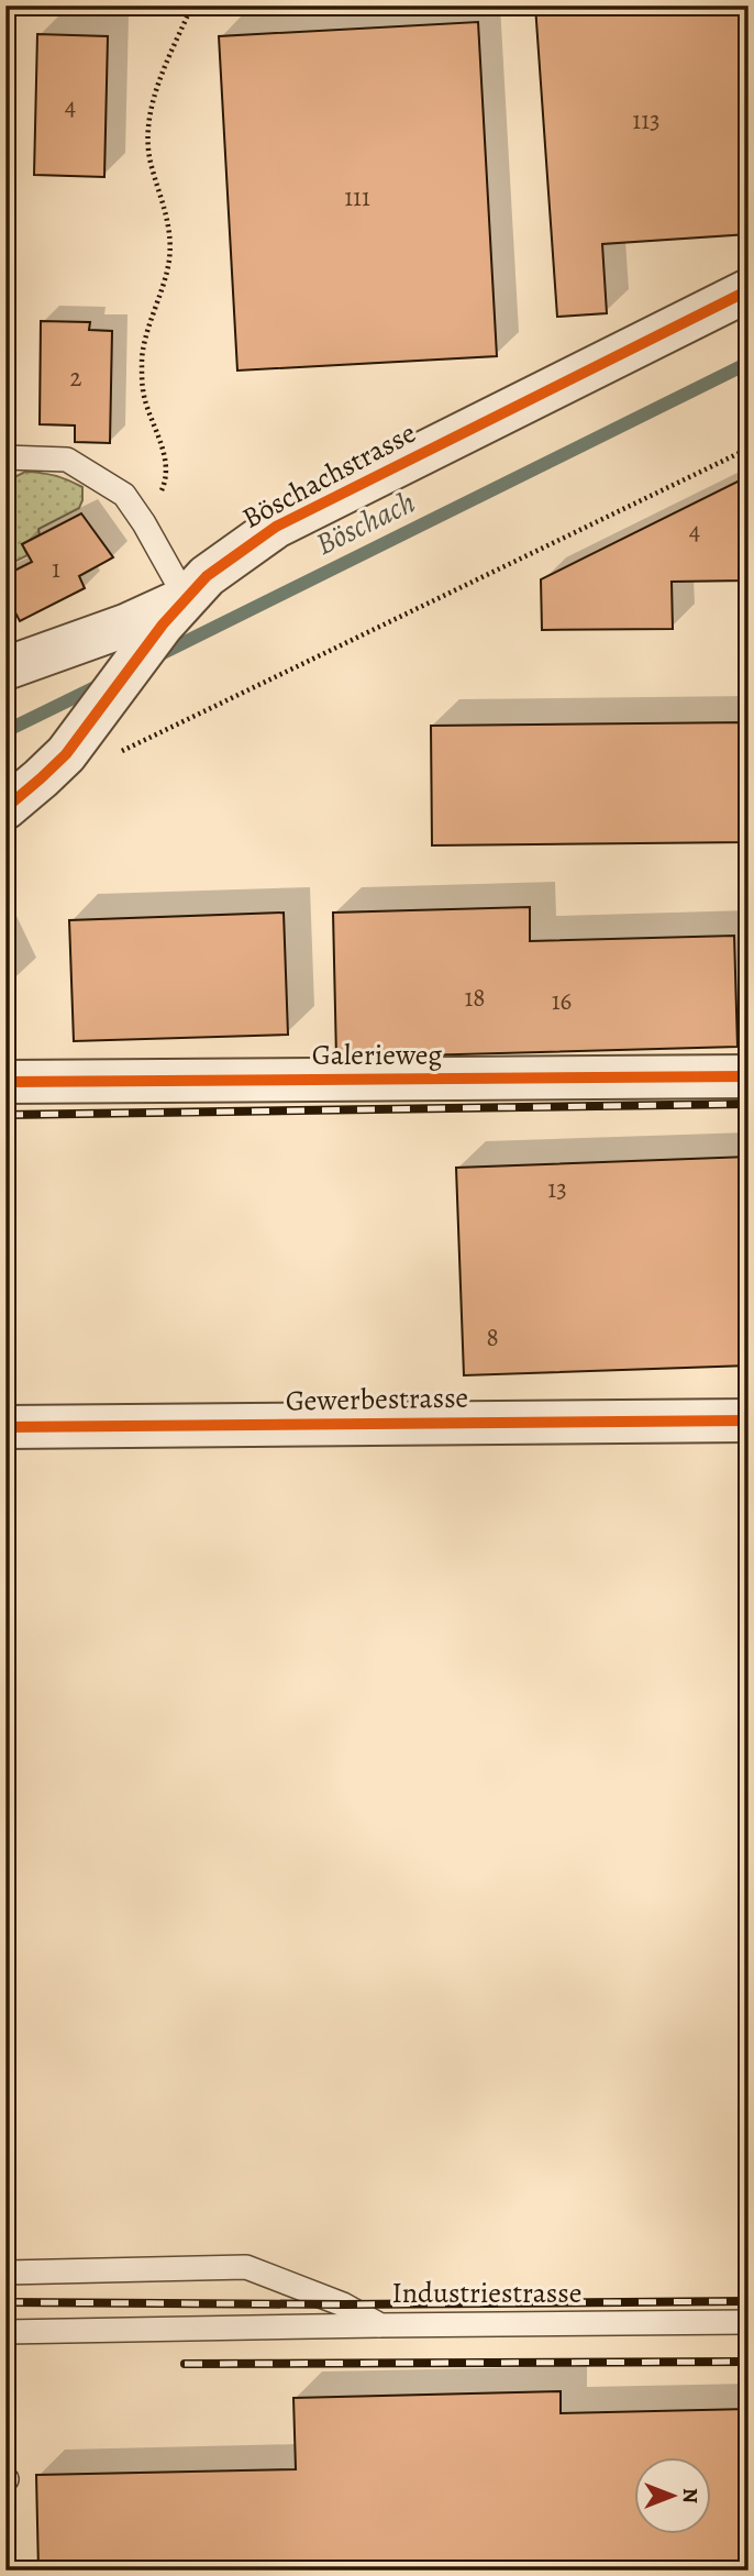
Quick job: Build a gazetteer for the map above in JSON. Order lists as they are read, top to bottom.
{
  "streets": {
    "street": ["Böschachstrasse", "Galerieweg", "Gewerbestrasse"],
    "lane": ["Industriestrasse"]
  },
  "water": ["Böschach"],
  "house_numbers": [
    "4",
    "113",
    "111",
    "2",
    "4",
    "1",
    "18",
    "16",
    "13",
    "8"
  ],
  "north": "right"
}
